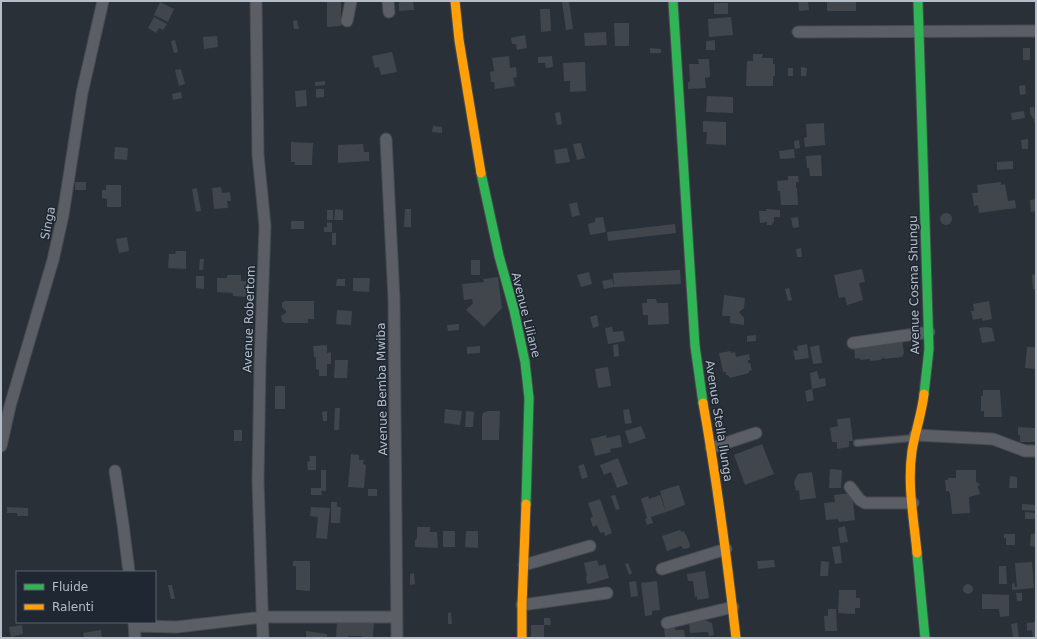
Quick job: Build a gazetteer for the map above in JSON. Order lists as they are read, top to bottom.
{
  "streets": {
    "street": [
      "Singa",
      "Avenue Cosma Shungu",
      "Avenue Liliane",
      "Avenue Robertom",
      "Avenue Bemba Mwiba",
      "Avenue Stella Ilunga"
    ]
  },
  "legend": ["Fluide", "Ralenti"]
}
